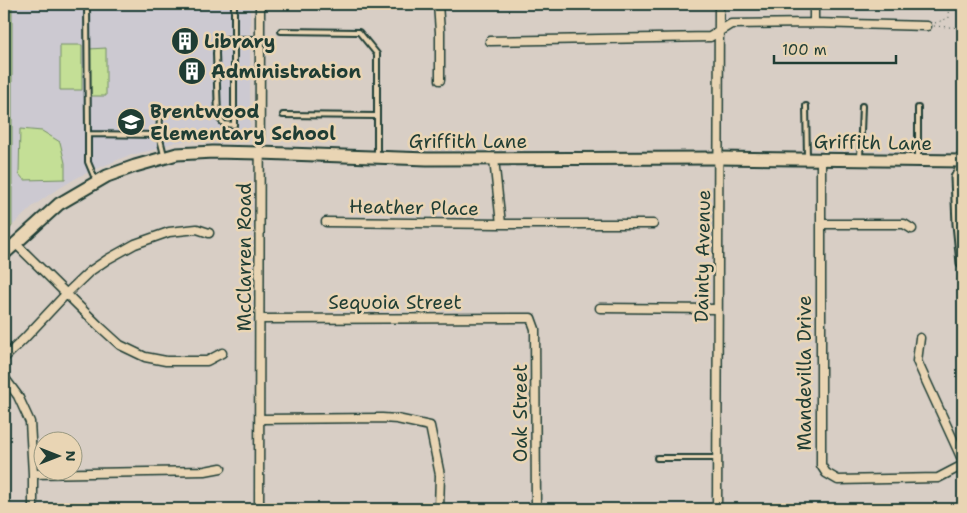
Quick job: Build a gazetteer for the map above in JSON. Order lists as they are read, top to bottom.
{
  "streets": {
    "street": [
      "Griffith Lane",
      "Heather Place",
      "Dainty Avenue",
      "McClarren Road",
      "Sequoia Street",
      "Mandevilla Drive",
      "Oak Street"
    ]
  },
  "crossings": [
    ["Griffith Lane", "Heather Place"],
    ["Griffith Lane", "Dainty Avenue"],
    ["Griffith Lane", "McClarren Road"],
    ["Griffith Lane", "Mandevilla Drive"],
    ["McClarren Road", "Sequoia Street"],
    ["Sequoia Street", "Oak Street"]
  ],
  "places": {
    "building": ["Library", "Administration"],
    "school or university": ["Brentwood Elementary School"]
  },
  "scale_bar": "100 m",
  "north": "right"
}
